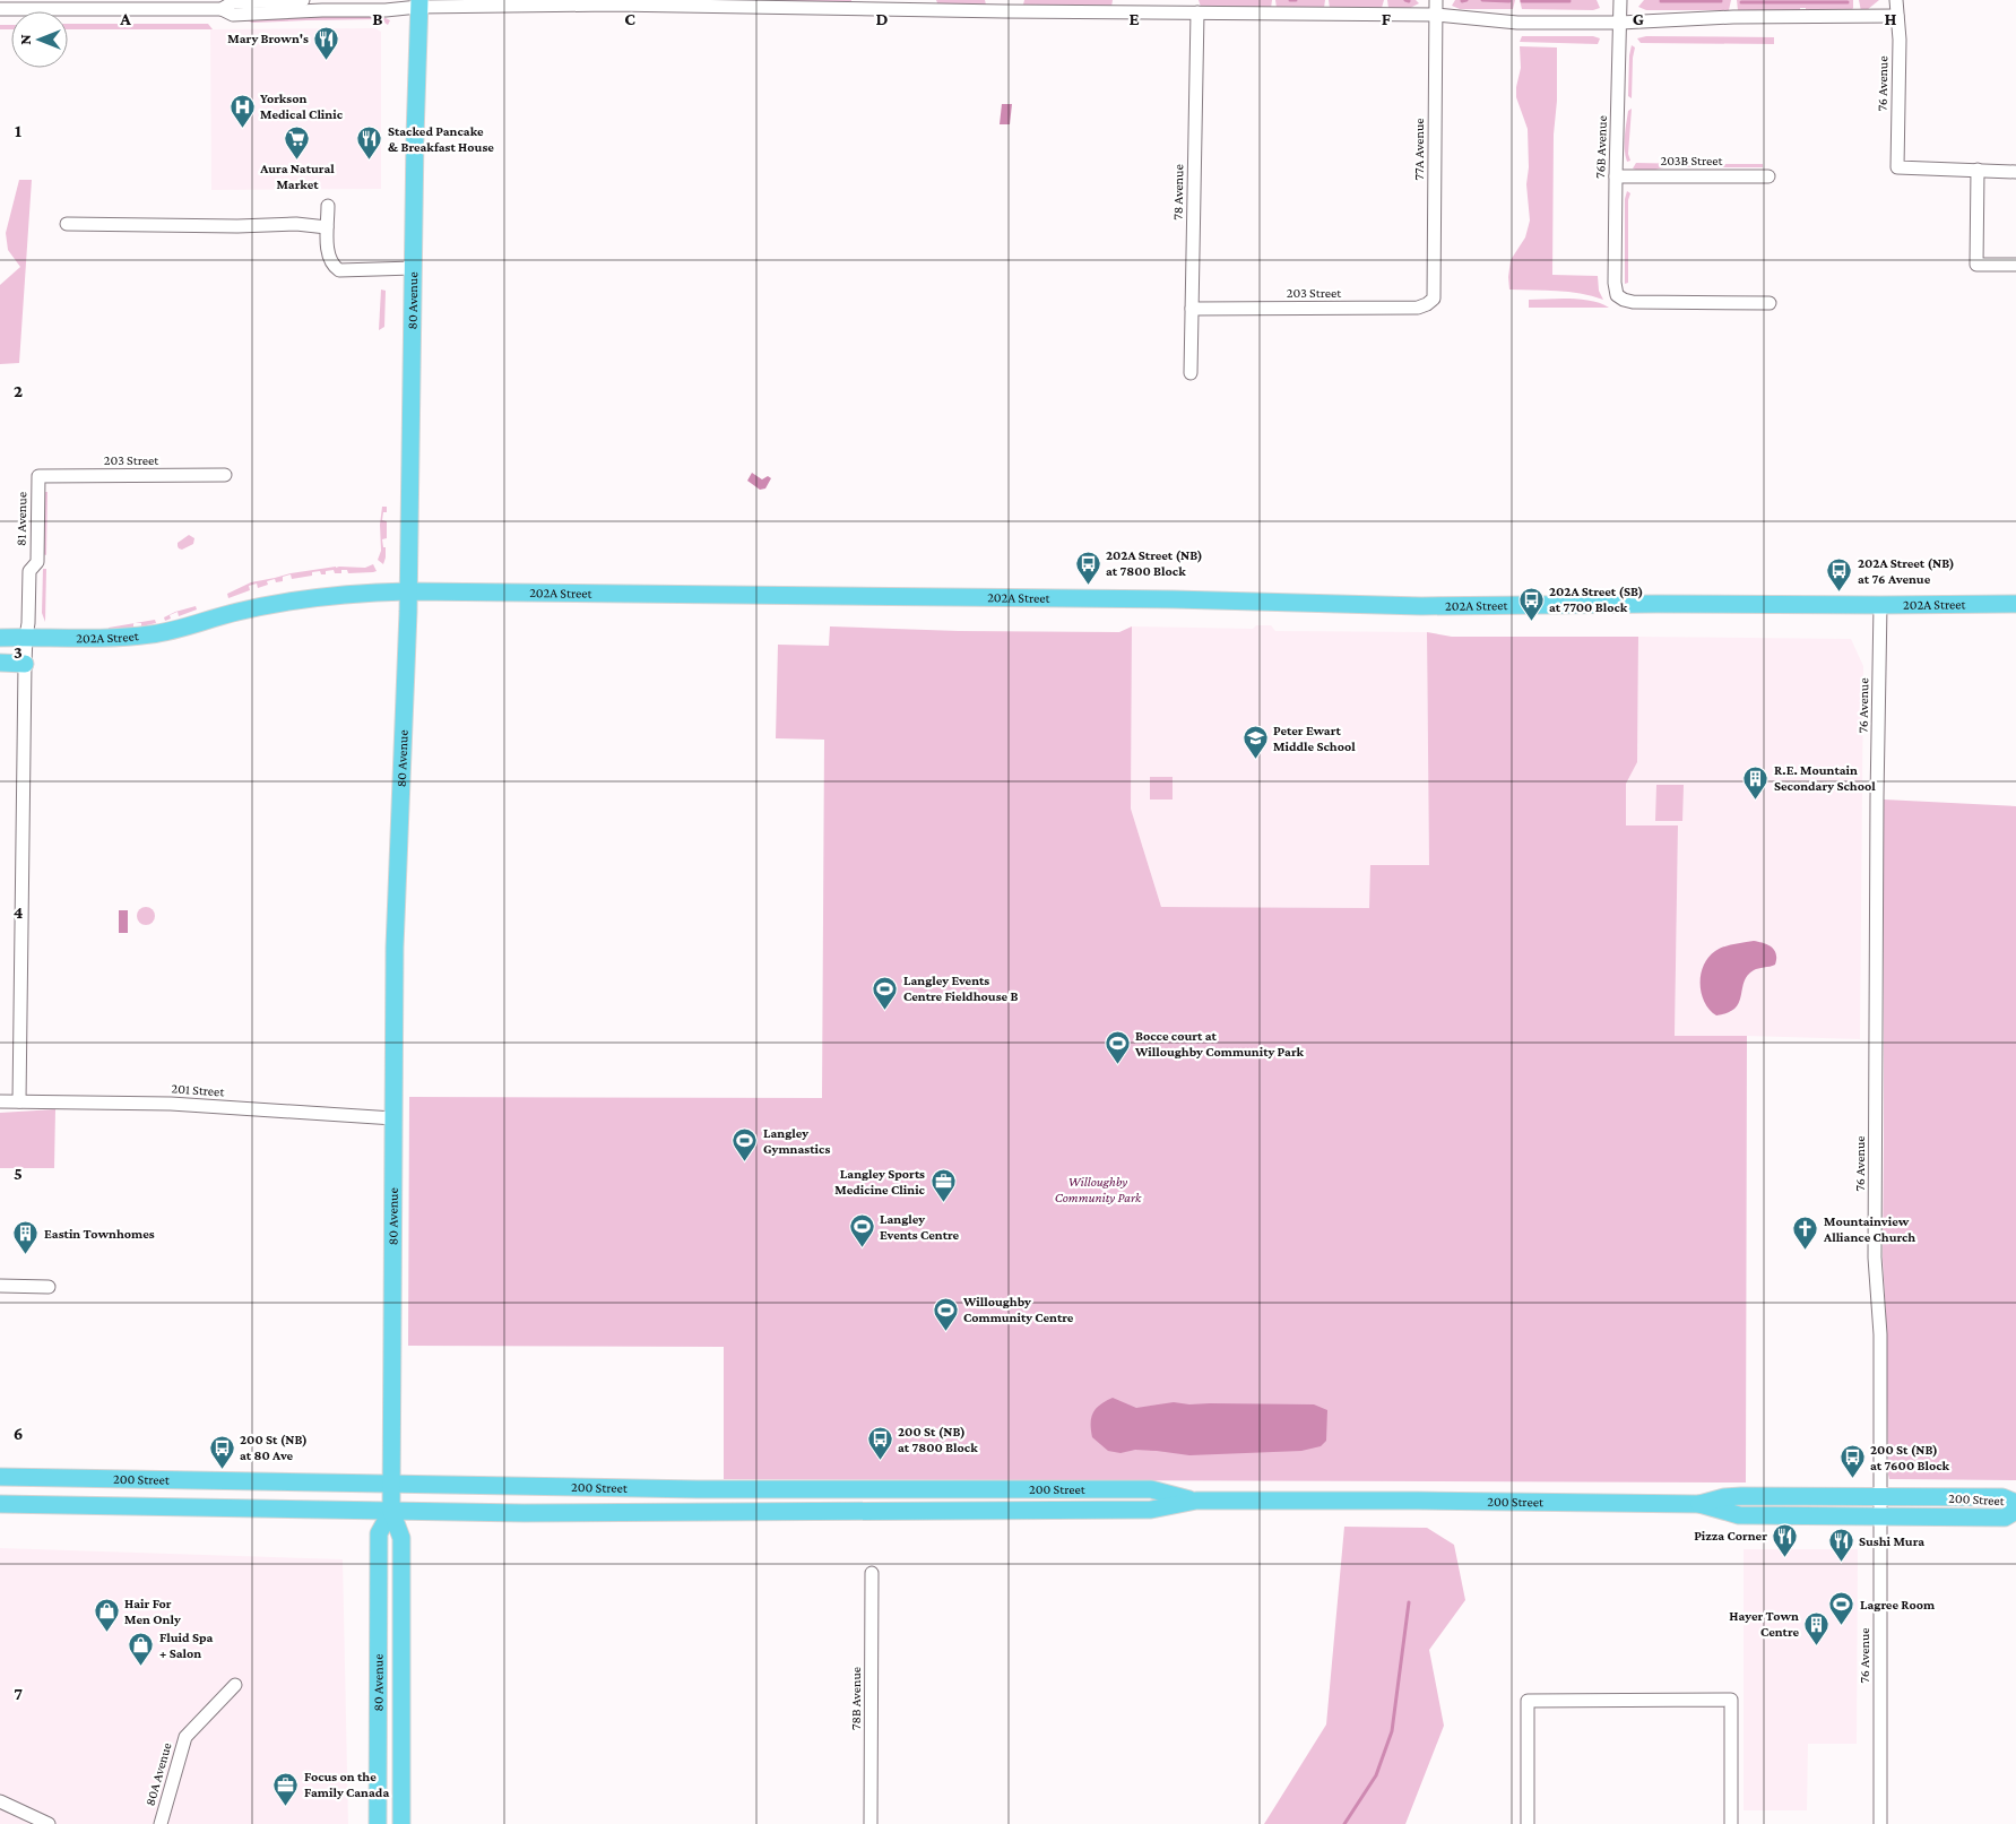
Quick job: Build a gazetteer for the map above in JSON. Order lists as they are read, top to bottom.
{
  "streets": {
    "main road": ["80 Avenue", "202A Street", "200 Street"],
    "street": [
      "76 Avenue",
      "76B Avenue",
      "77A Avenue",
      "203B Street",
      "78 Avenue",
      "203 Street",
      "81 Avenue",
      "201 Street",
      "78B Avenue",
      "80A Avenue"
    ]
  },
  "crossings": [
    ["76 Avenue", "202A Street"],
    ["76 Avenue", "200 Street"],
    ["76B Avenue", "203B Street"],
    ["77A Avenue", "203 Street"],
    ["78 Avenue", "203 Street"],
    ["203 Street", "81 Avenue"],
    ["80 Avenue", "202A Street"],
    ["80 Avenue", "201 Street"],
    ["80 Avenue", "200 Street"],
    ["81 Avenue", "202A Street"],
    ["81 Avenue", "201 Street"]
  ],
  "parks": ["Willoughby Community Park"],
  "places": {
    "restaurant": [
      "Mary Brown's",
      "Stacked Pancake & Breakfast House",
      "Pizza Corner",
      "Sushi Mura"
    ],
    "hospital": ["Yorkson Medical Clinic"],
    "supermarket": ["Aura Natural Market"],
    "bus stop": [
      "202A Street (NB) at 7800 Block",
      "202A Street (NB) at 76 Avenue",
      "202A Street (SB) at 7700 Block",
      "200 St (NB) at 7800 Block",
      "200 St (NB) at 80 Ave",
      "200 St (NB) at 7600 Block"
    ],
    "school or university": ["Peter Ewart Middle School"],
    "building": ["R.E. Mountain Secondary School", "Eastin Townhomes", "Hayer Town Centre"],
    "sports": [
      "Langley Events Centre Fieldhouse B",
      "Bocce court at Willoughby Community Park",
      "Langley Gymnastics",
      "Langley Events Centre",
      "Willoughby Community Centre",
      "Lagree Room"
    ],
    "office": ["Langley Sports Medicine Clinic", "Focus on the Family Canada"],
    "church": ["Mountainview Alliance Church"],
    "shop": ["Hair For Men Only", "Fluid Spa + Salon"]
  },
  "north": "left",
  "grid": {
    "columns": [
      "A",
      "B",
      "C",
      "D",
      "E",
      "F",
      "G",
      "H"
    ],
    "rows": [
      "1",
      "2",
      "3",
      "4",
      "5",
      "6",
      "7"
    ]
  }
}
